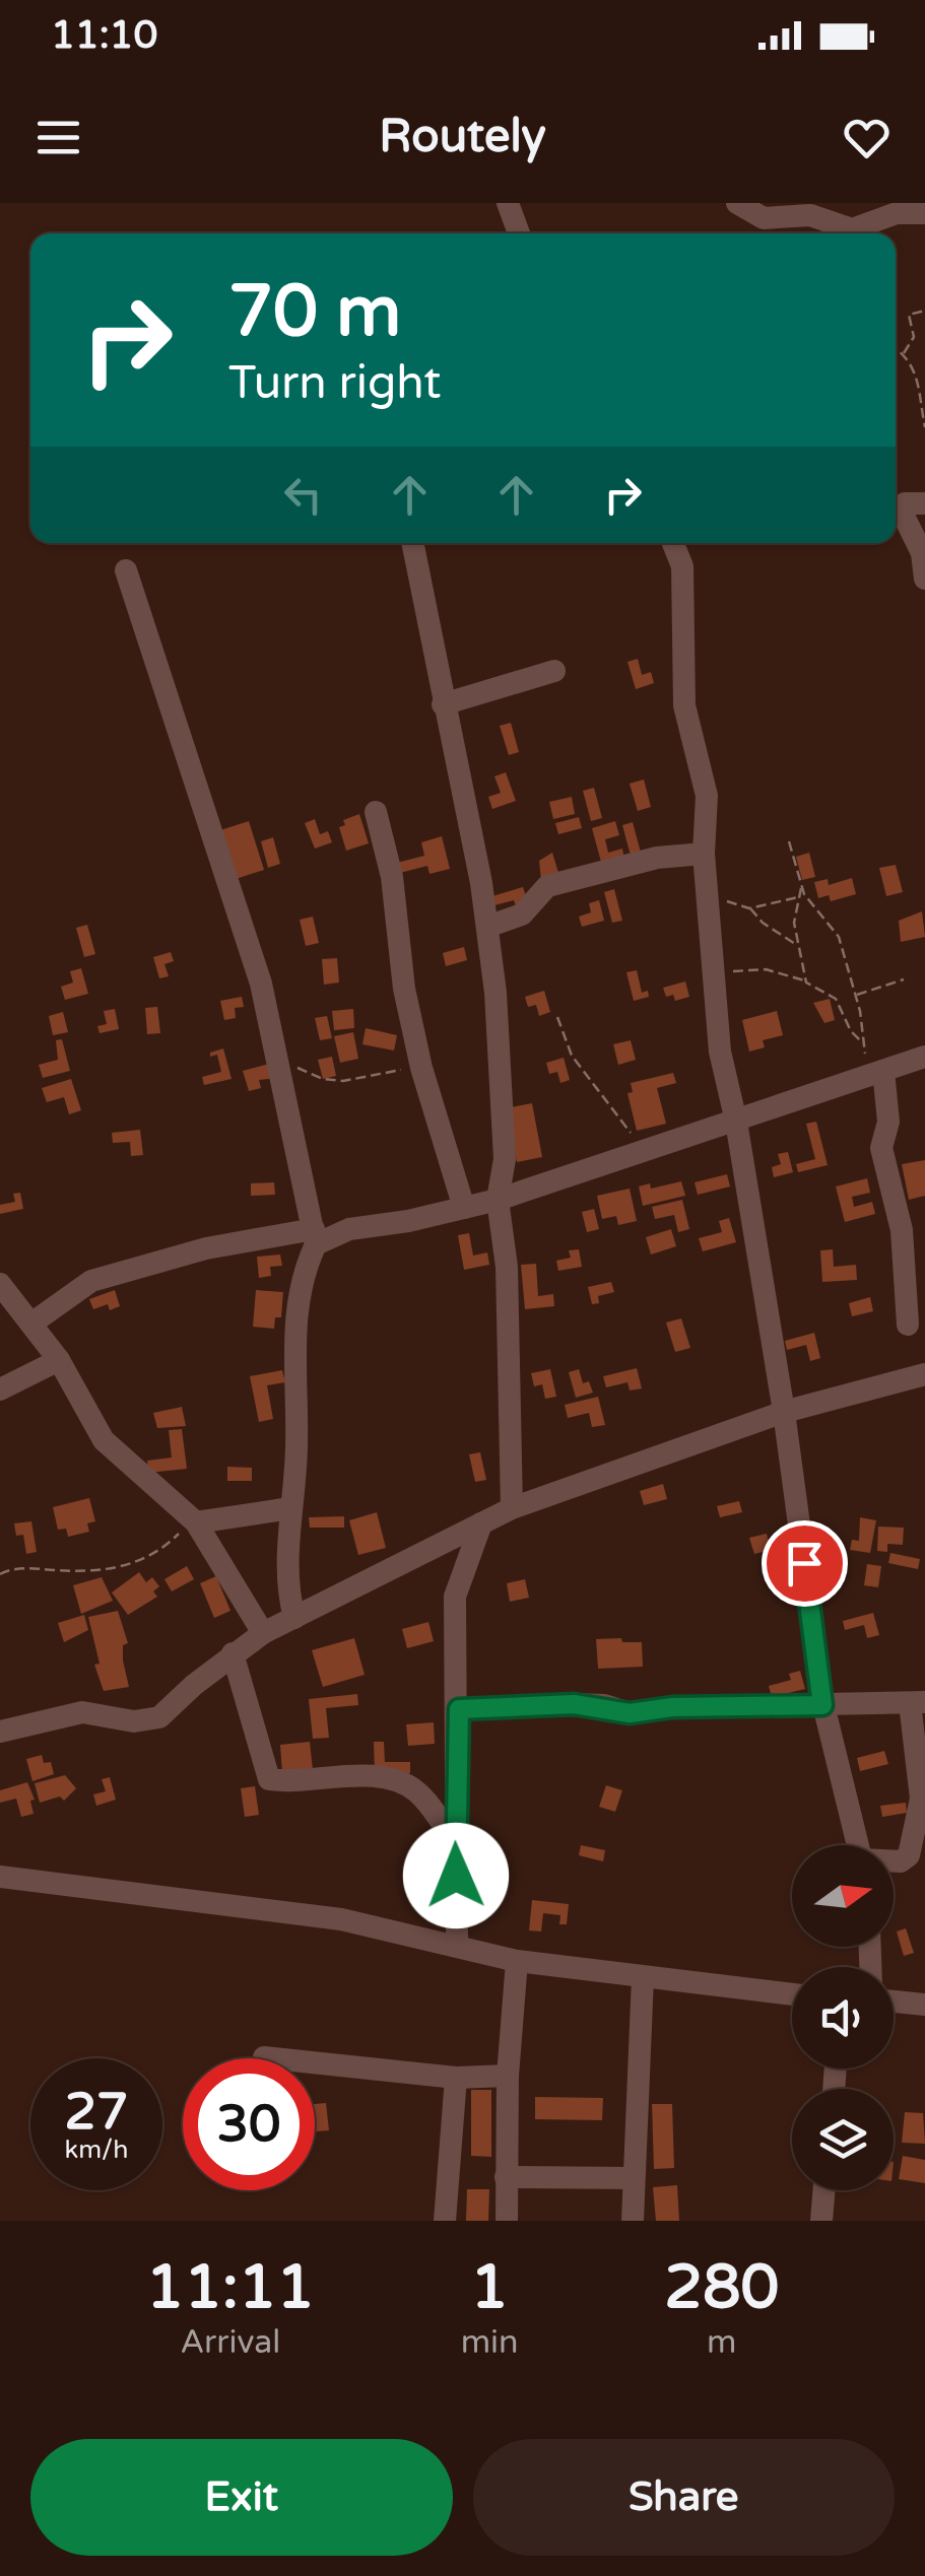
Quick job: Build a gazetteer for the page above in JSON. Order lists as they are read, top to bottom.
{
  "north": "right",
  "page": {
    "status": "11:10",
    "header": "Routely",
    "turn": ["70 m", "Turn right"],
    "speed": "27 km/h",
    "limit": "30",
    "eta": [
      "11:11",
      "Arrival",
      "1",
      "min",
      "280",
      "m"
    ],
    "buttons": ["Exit", "Share"]
  }
}
